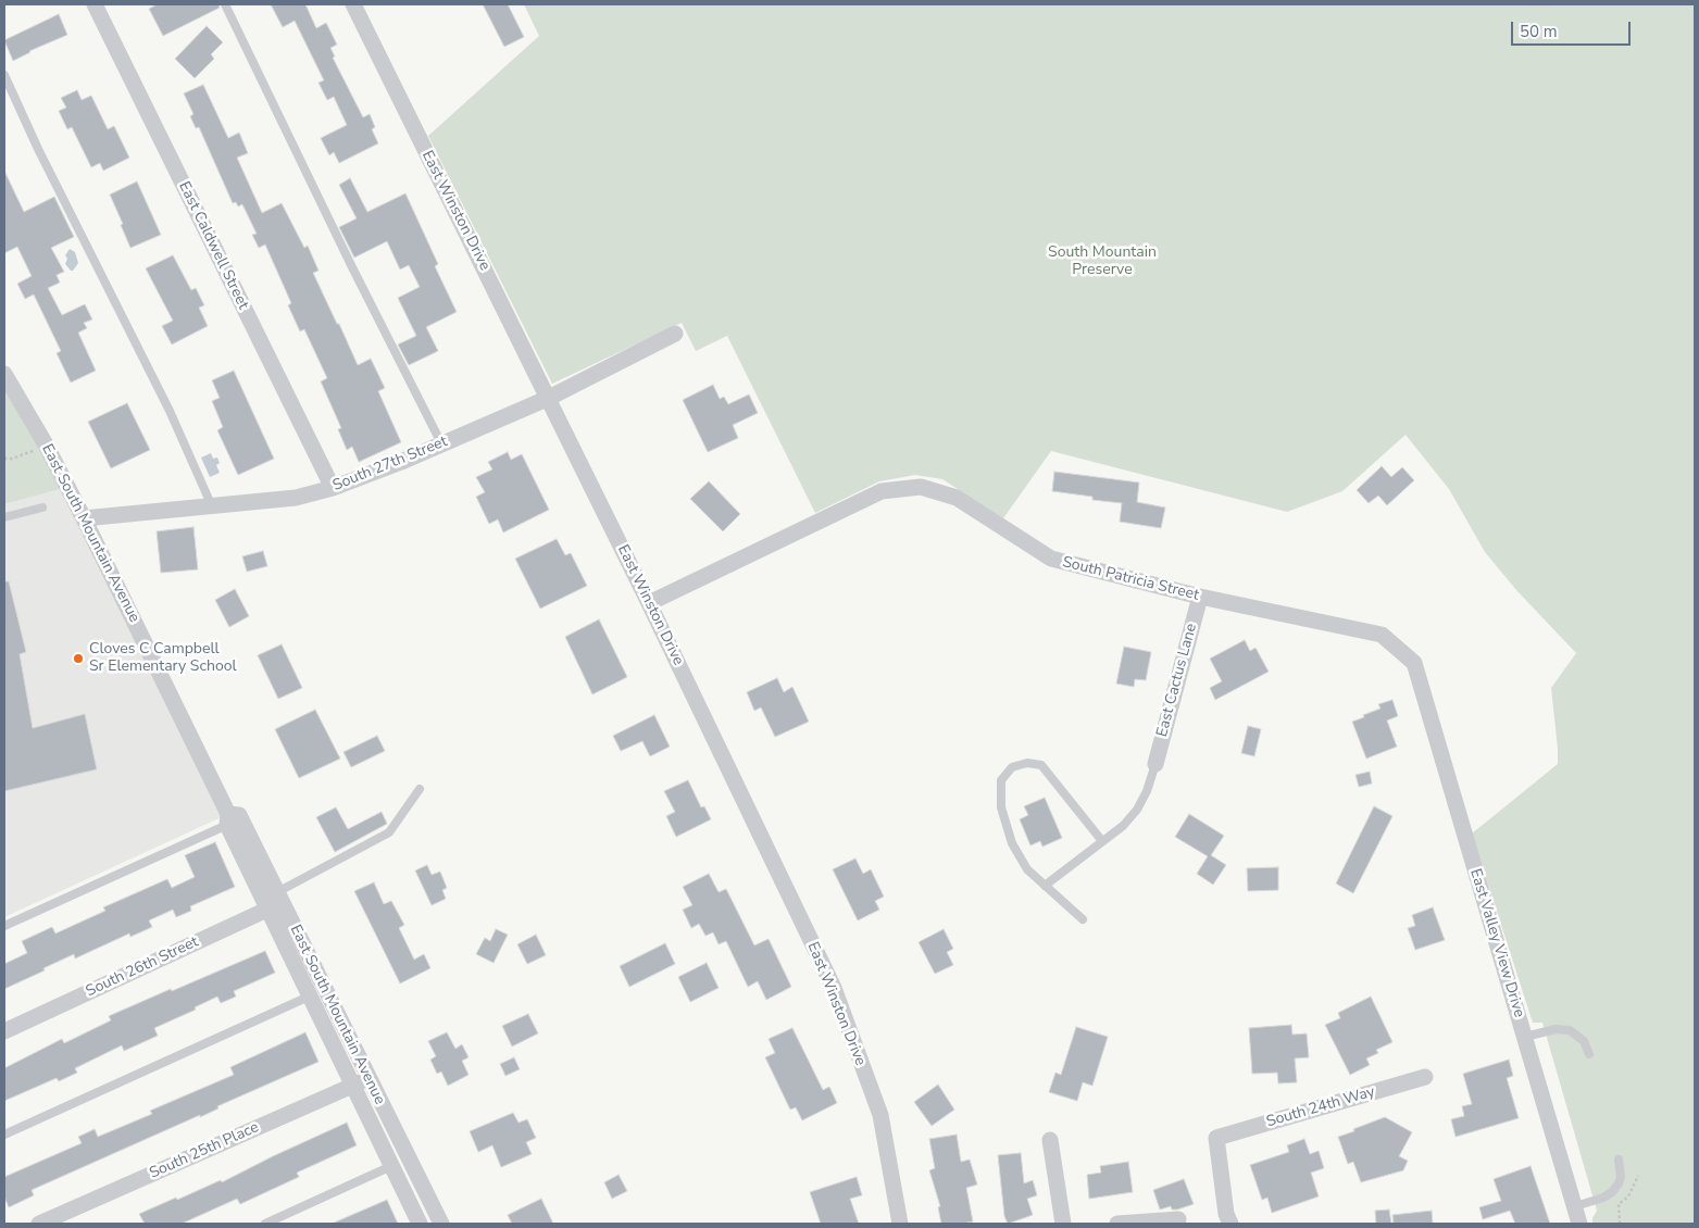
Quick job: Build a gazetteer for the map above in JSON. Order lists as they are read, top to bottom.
{
  "streets": {
    "street": [
      "East Winston Drive",
      "East Caldwell Street",
      "South 27th Street",
      "East South Mountain Avenue",
      "South Patricia Street",
      "East Cactus Lane",
      "East Valley View Drive",
      "South 26th Street",
      "South 24th Way",
      "South 25th Place"
    ]
  },
  "crossings": [
    ["East Winston Drive", "South 27th Street"],
    ["East Winston Drive", "South Patricia Street"],
    ["East Caldwell Street", "South 27th Street"],
    ["South 27th Street", "East South Mountain Avenue"],
    ["East South Mountain Avenue", "South 26th Street"],
    ["East South Mountain Avenue", "South 25th Place"],
    ["South Patricia Street", "East Cactus Lane"],
    ["South Patricia Street", "East Valley View Drive"]
  ],
  "parks": ["South Mountain Preserve"],
  "places": ["Cloves C Campbell Sr Elementary School"],
  "scale_bar": "50 m"
}
